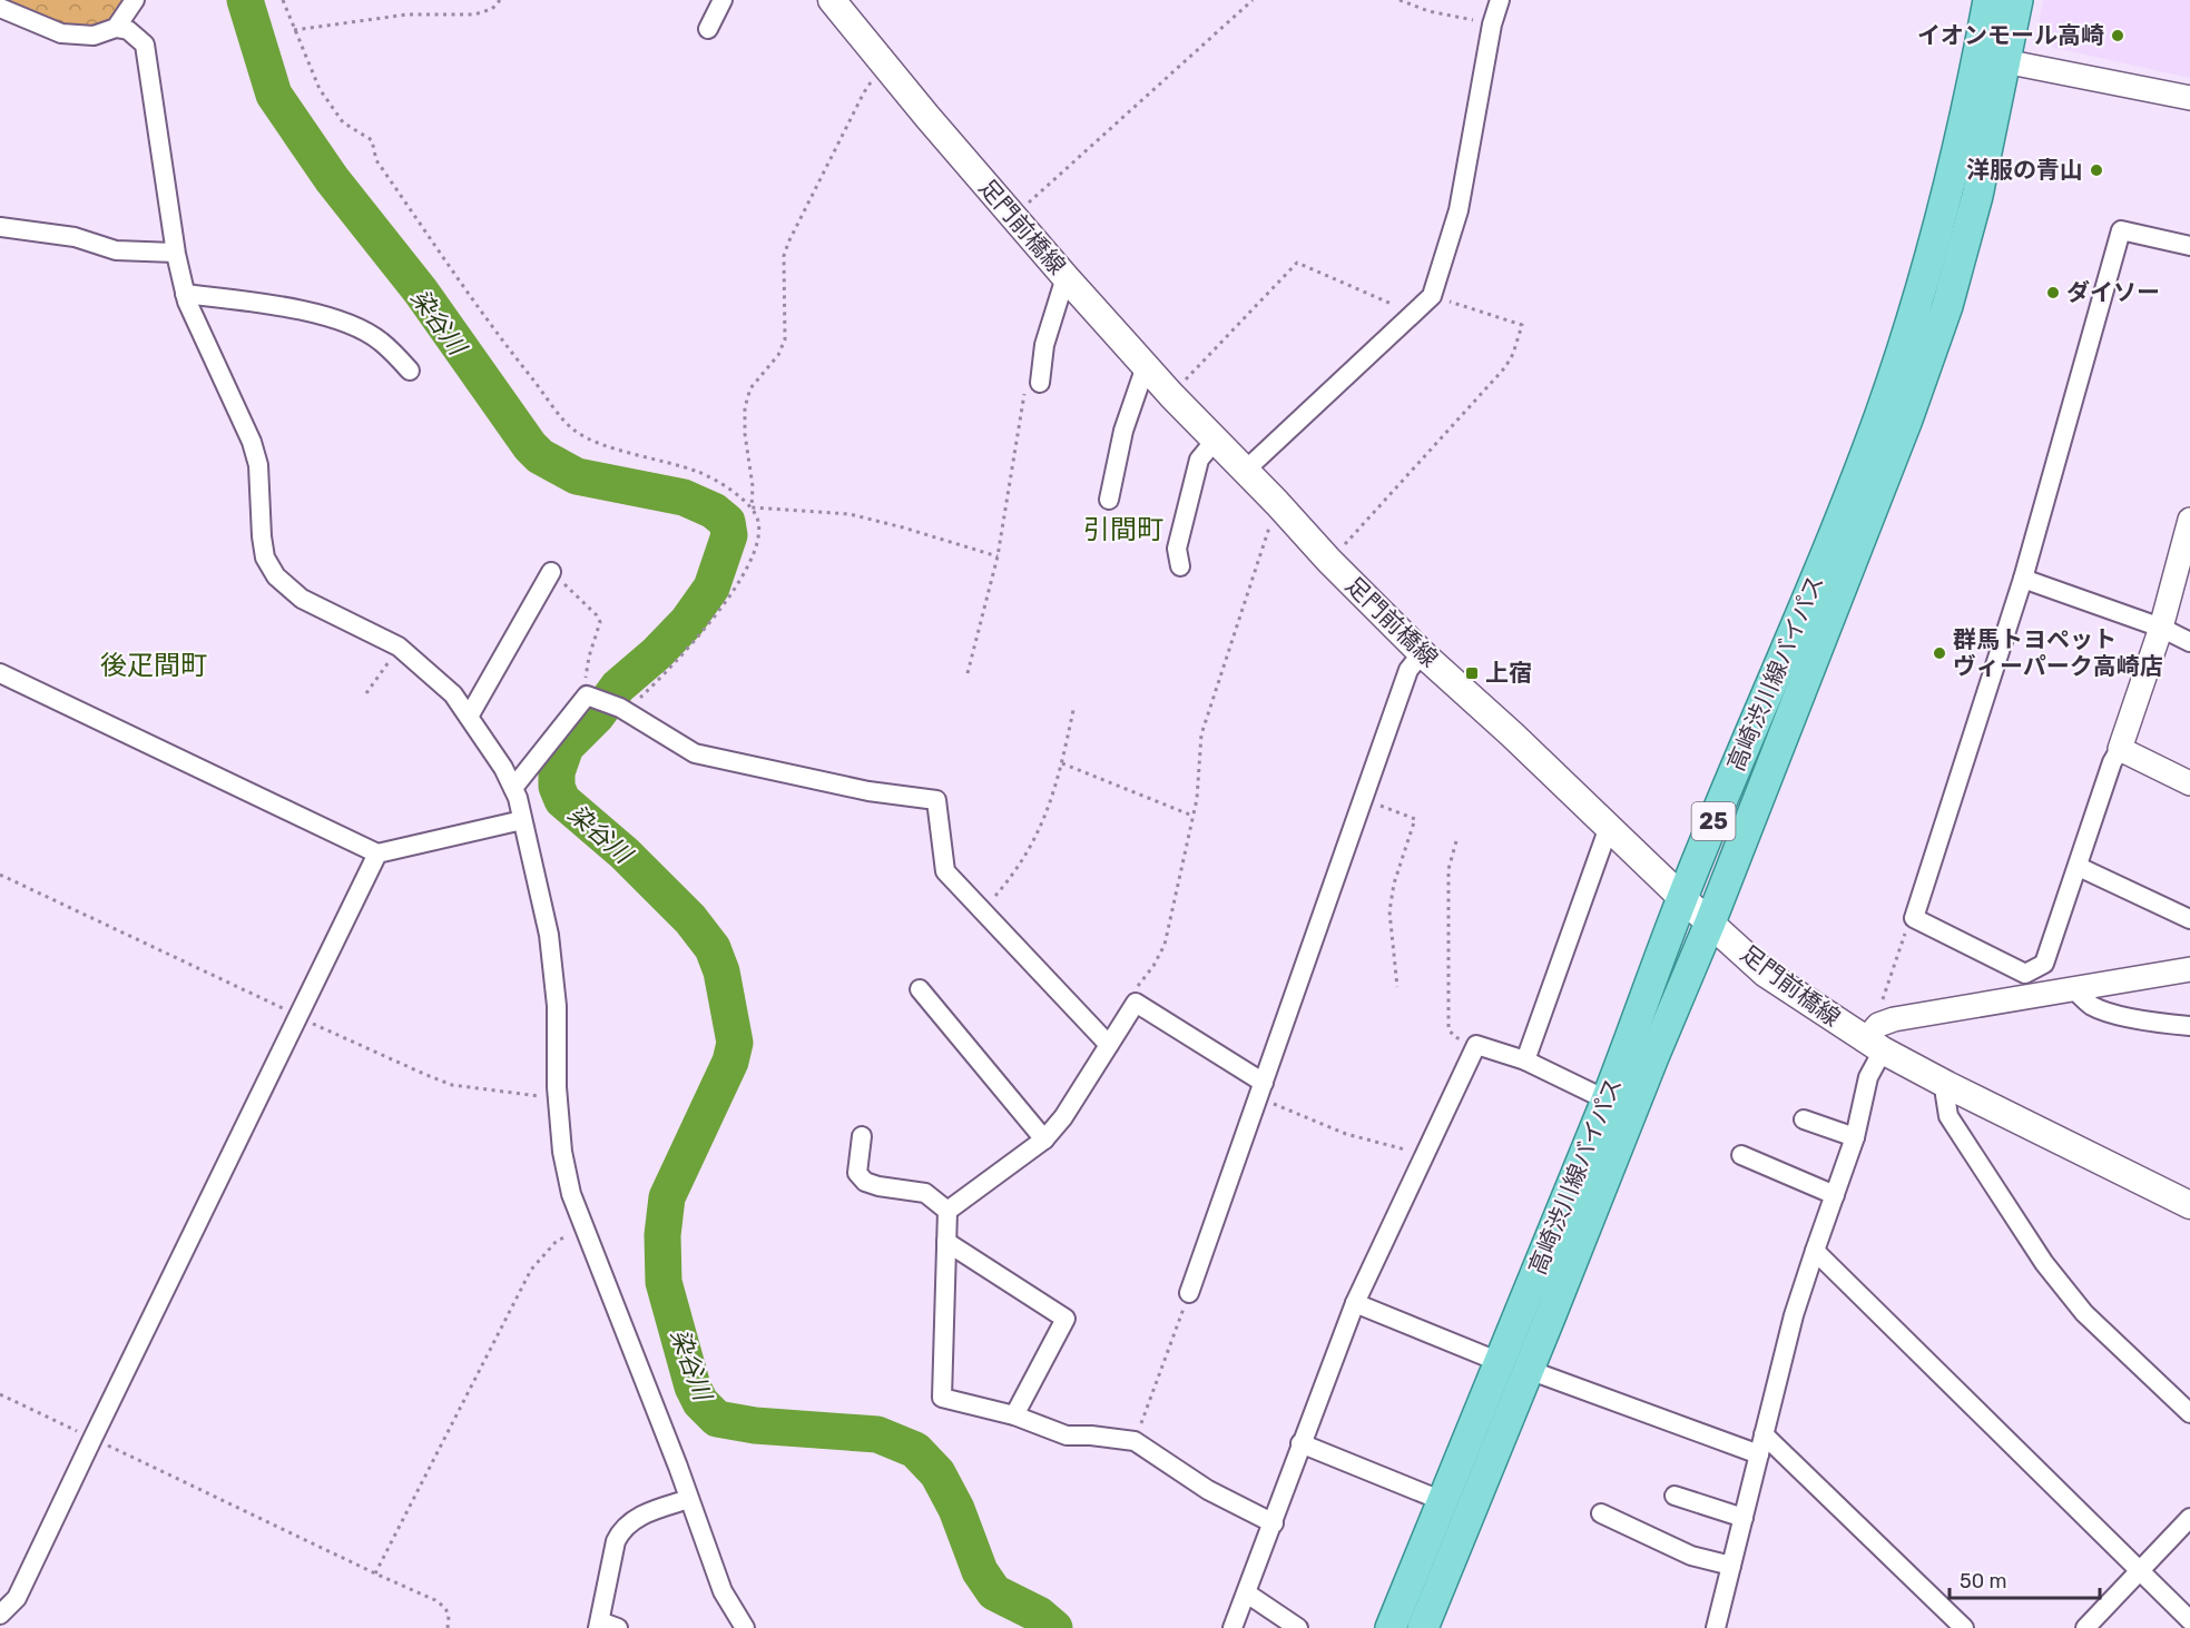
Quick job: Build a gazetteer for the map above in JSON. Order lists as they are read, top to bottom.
{
  "streets": {
    "main road": ["足門前橋線", "高崎渋川線バイパス", "25"]
  },
  "crossings": [
    ["足門前橋線", "高崎渋川線バイパス"]
  ],
  "districts": ["引間町", "後疋間町"],
  "water": ["染谷川"],
  "places": {
    "other": [
      "イオンモール高崎",
      "洋服の青山",
      "ダイソー",
      "群馬トヨペット ヴィーパーク高崎店"
    ],
    "transit": ["上宿"]
  },
  "scale_bar": "50 m"
}
